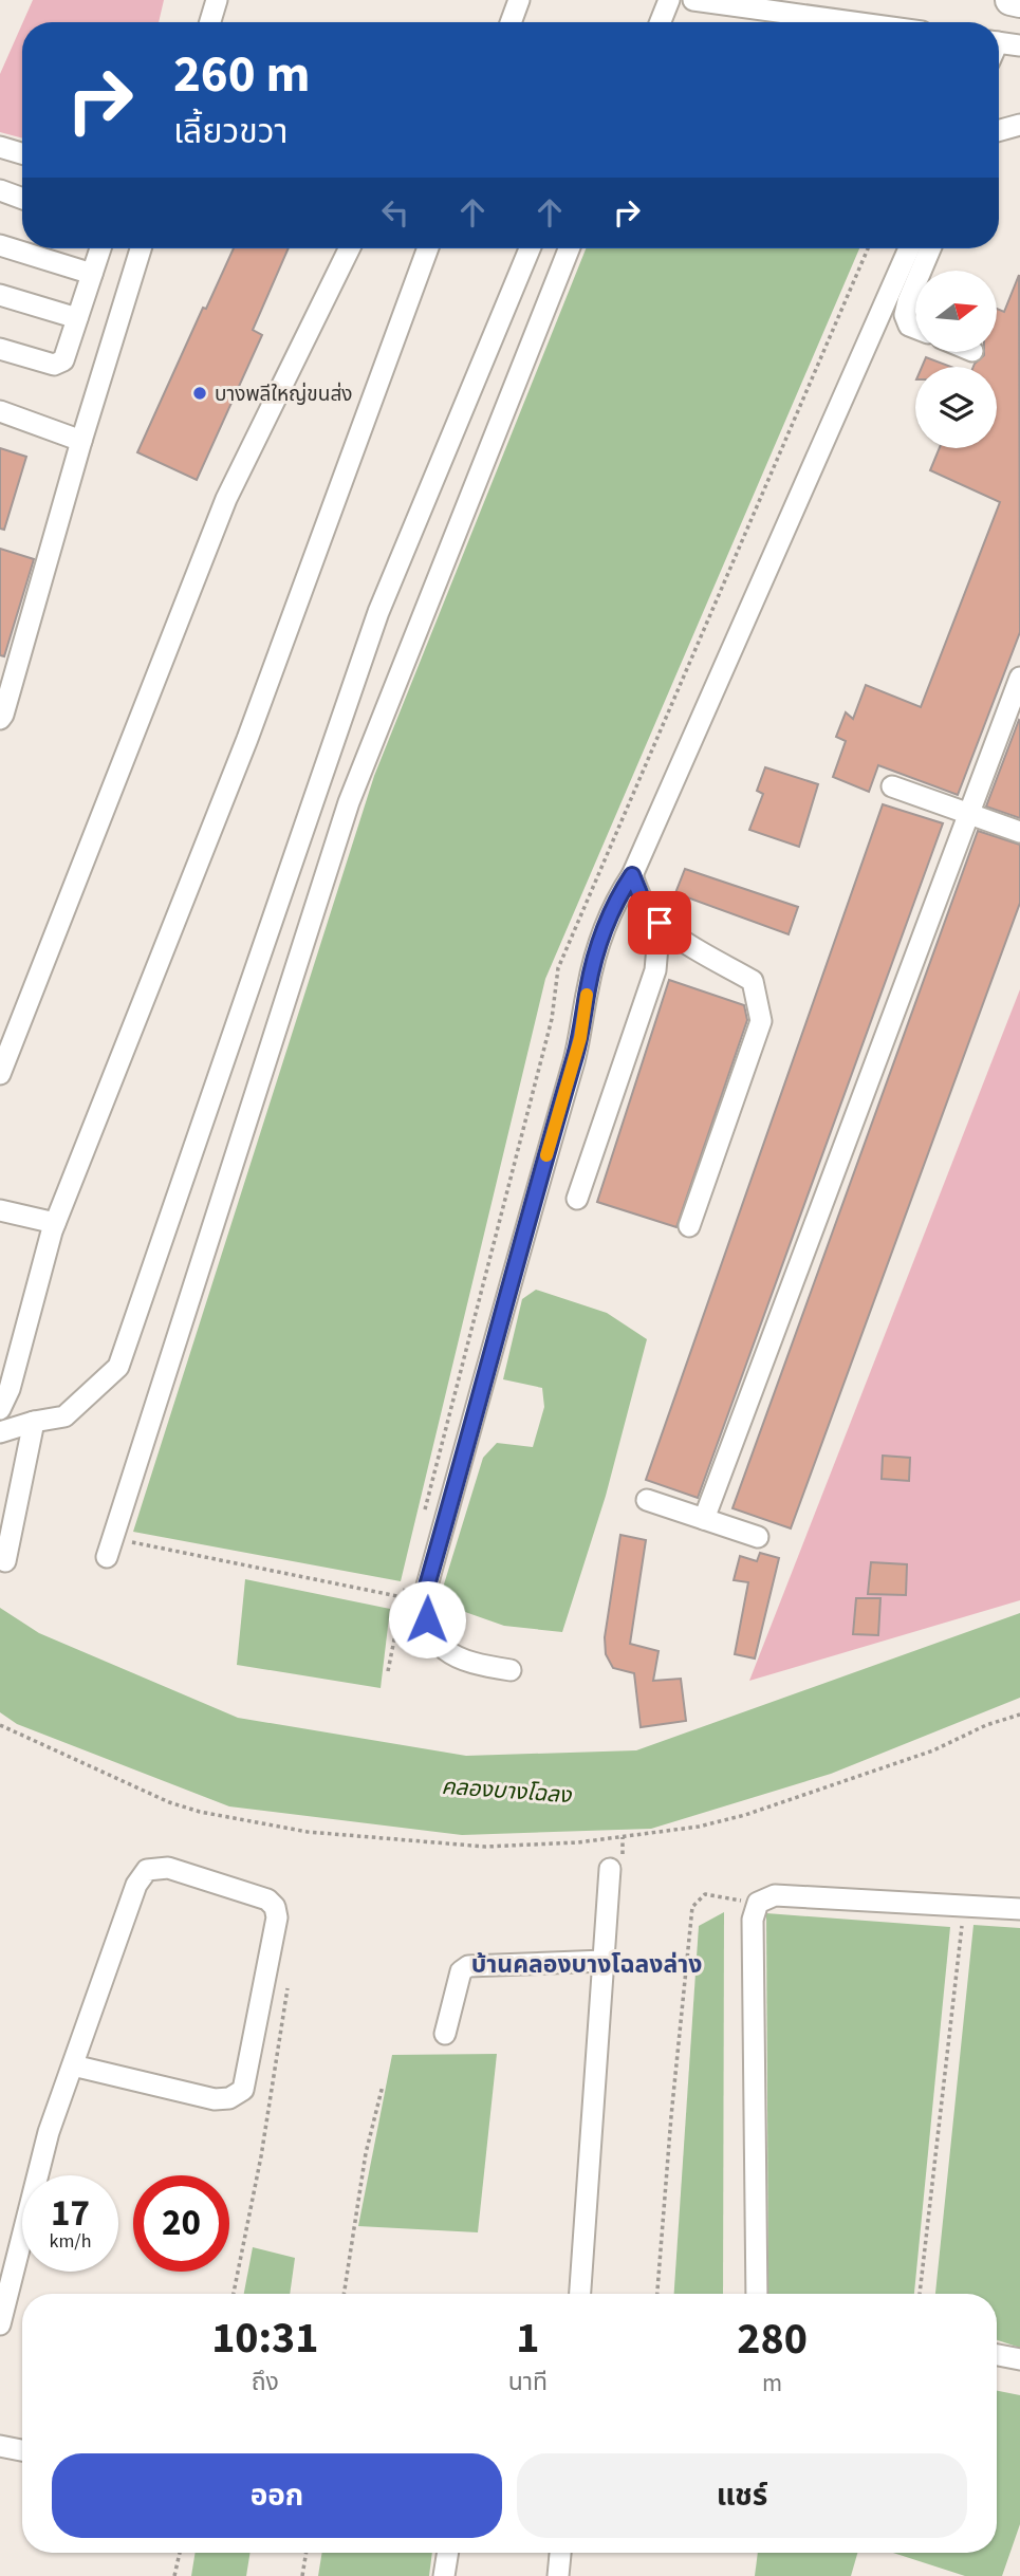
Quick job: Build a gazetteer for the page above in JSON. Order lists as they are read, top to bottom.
{
  "districts": ["บ้านคลองบางโฉลงล่าง"],
  "water": ["คลองบางโฉลง"],
  "places": ["บางพลีใหญ่ขนส่ง"],
  "north": "right",
  "page": {
    "turn": ["260 m", "เลี้ยวขวา"],
    "speed": "17 km/h",
    "limit": "20",
    "eta": [
      "10:31",
      "ถึง",
      "1",
      "นาที",
      "280",
      "m"
    ],
    "buttons": ["ออก", "แชร์"]
  }
}
